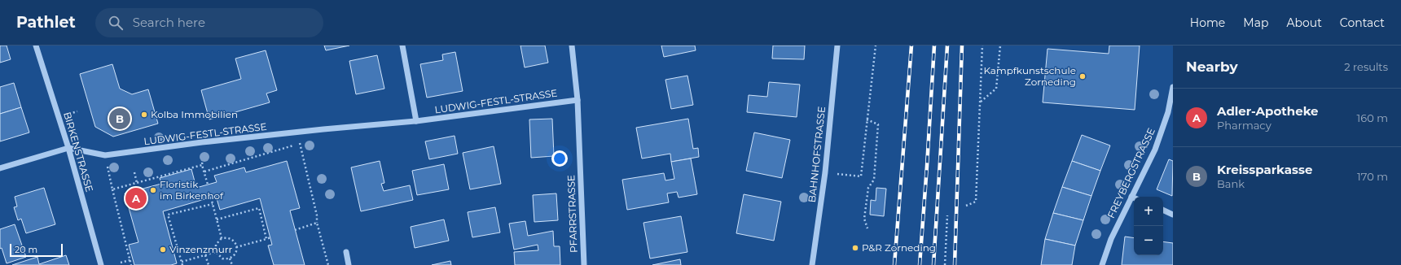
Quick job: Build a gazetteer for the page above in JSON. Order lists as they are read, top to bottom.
{
  "streets": {
    "street": [
      "LUDWIG-FESTL-STRASSE",
      "BIRKENSTRASSE",
      "BAHNHOFSTRASSE",
      "FREYBERGSTRASSE",
      "PFARRSTRASSE"
    ]
  },
  "crossings": [
    ["LUDWIG-FESTL-STRASSE", "BIRKENSTRASSE"],
    ["LUDWIG-FESTL-STRASSE", "PFARRSTRASSE"]
  ],
  "places": [
    "Kampfkunstschule Zorneding",
    "Kolba Immobilien",
    "Floristik im Birkenhof",
    "P&R Zorneding",
    "Vinzenzmurr"
  ],
  "scale_bar": "20 m",
  "page": {
    "header": "Pathlet",
    "search": "Search here",
    "nav": [
      "Home",
      "Map",
      "About",
      "Contact"
    ],
    "heading": ["Nearby", "2 results"],
    "list": [
      {
        "mark": "A",
        "name": "Adler-Apotheke",
        "note": "Pharmacy",
        "value": "160 m"
      },
      {
        "mark": "B",
        "name": "Kreissparkasse",
        "note": "Bank",
        "value": "170 m"
      }
    ],
    "pins": ["B", "A"],
    "map_buttons": ["+", "−"],
    "scale": "20 m"
  }
}
